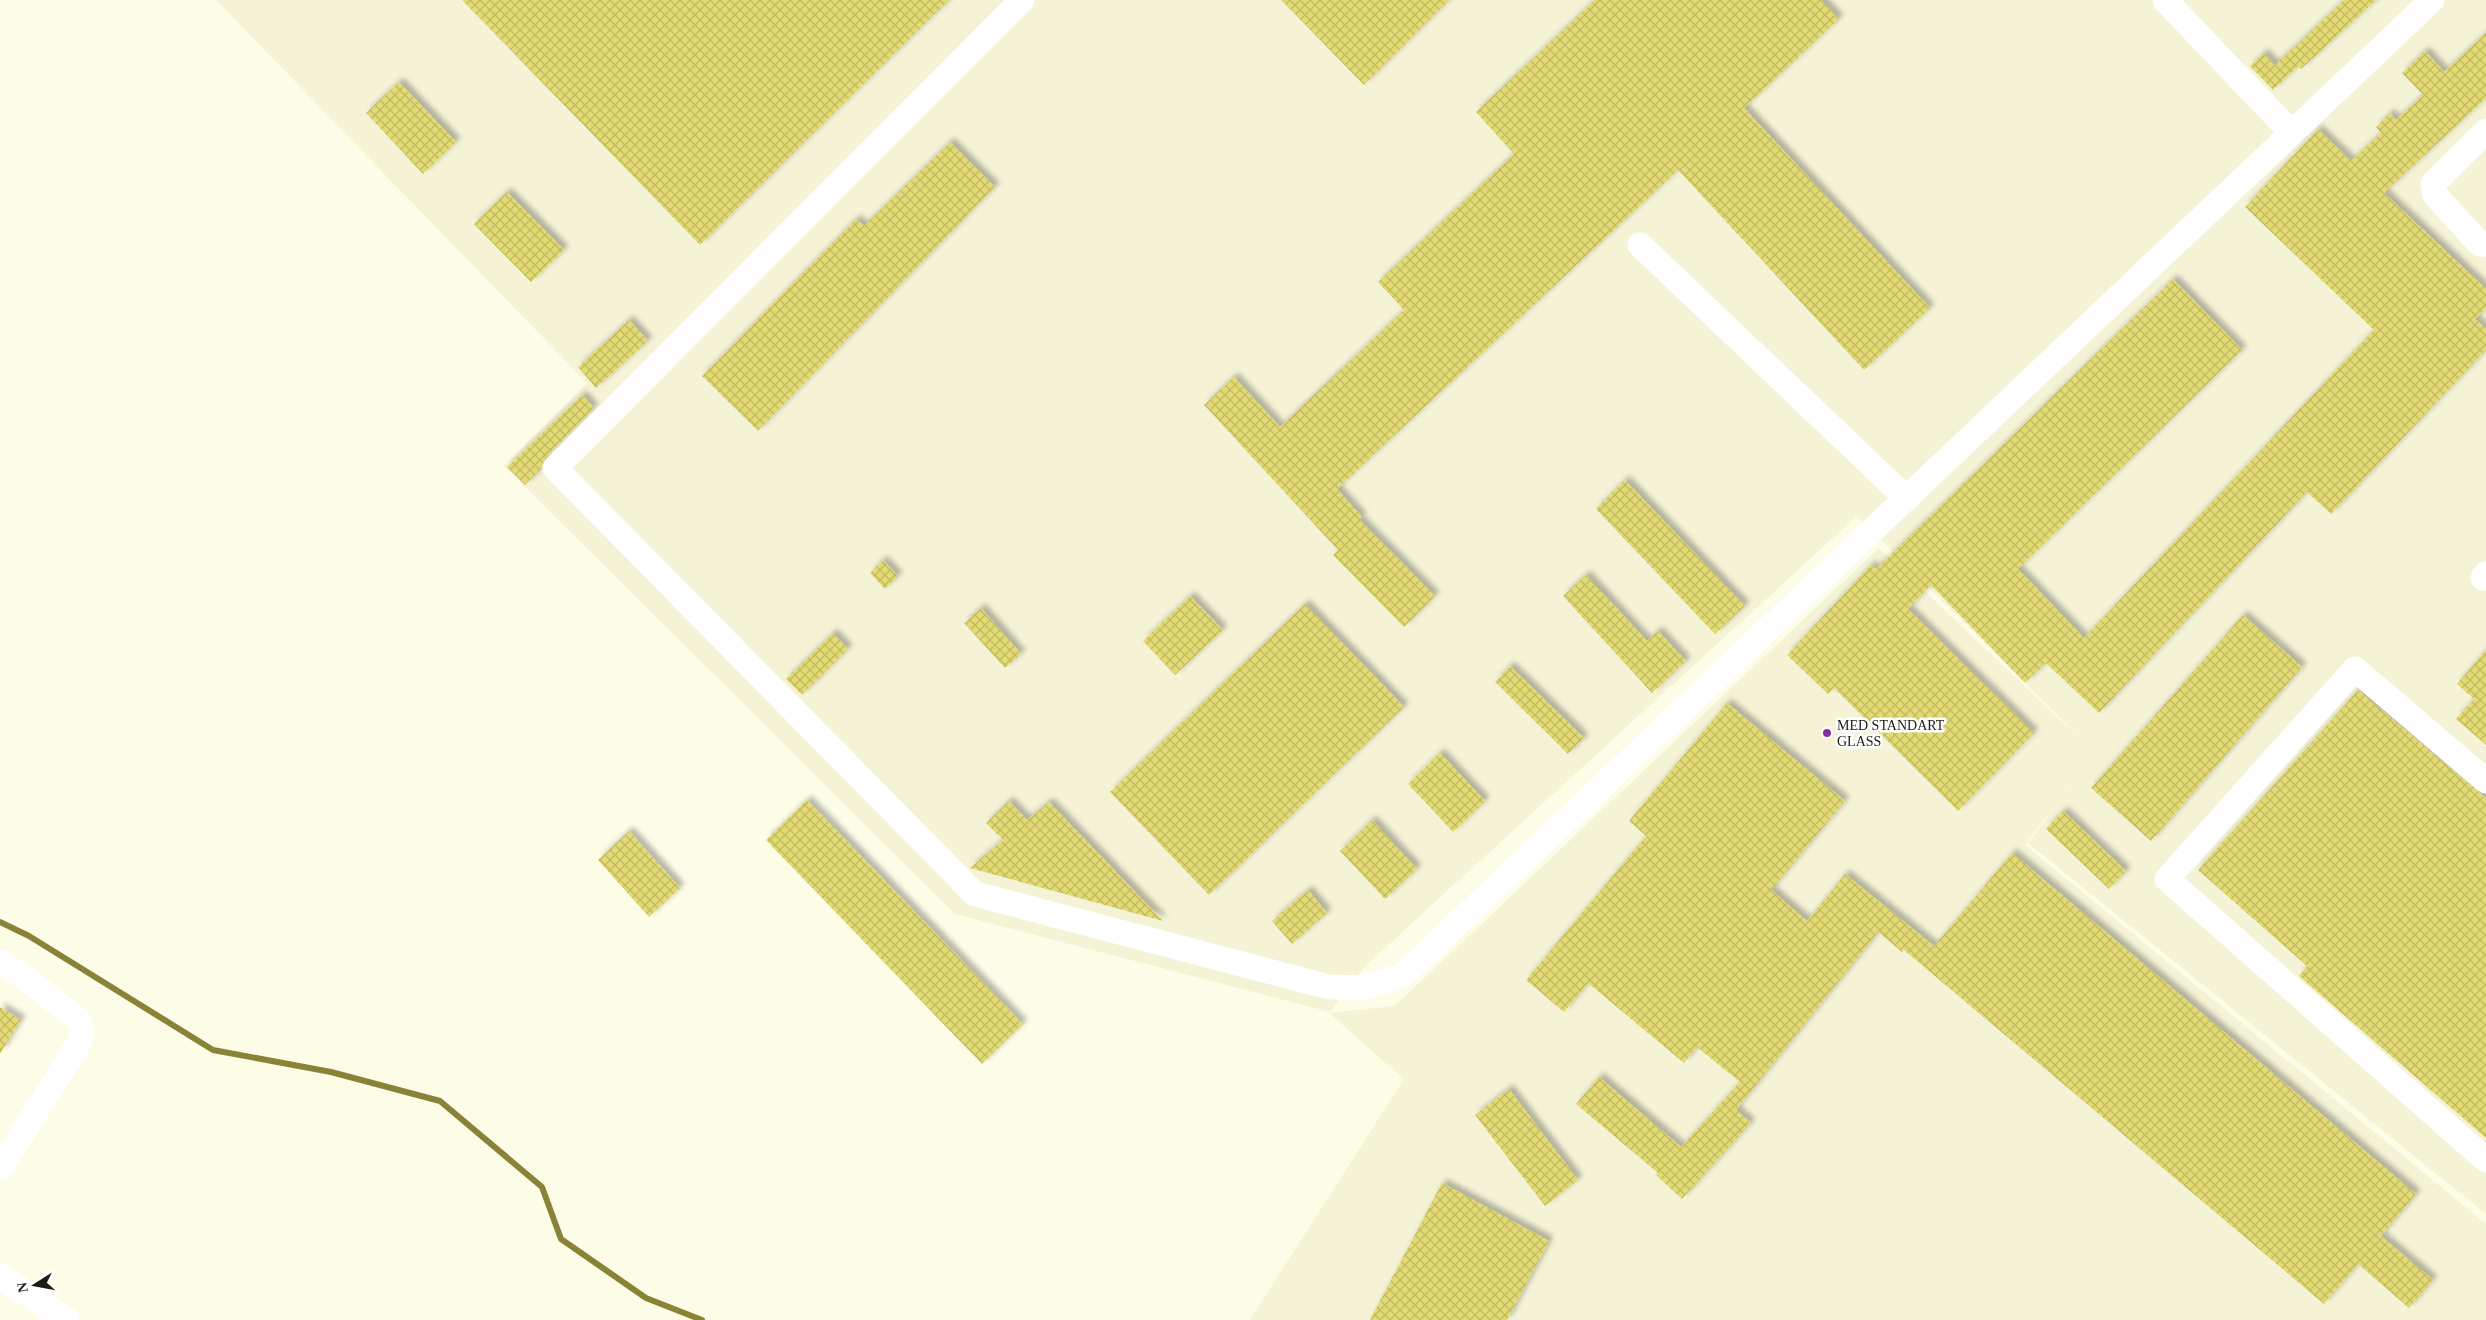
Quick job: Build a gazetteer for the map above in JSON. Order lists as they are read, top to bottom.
{
  "places": ["MED STANDART GLASS"],
  "north": "left"
}
